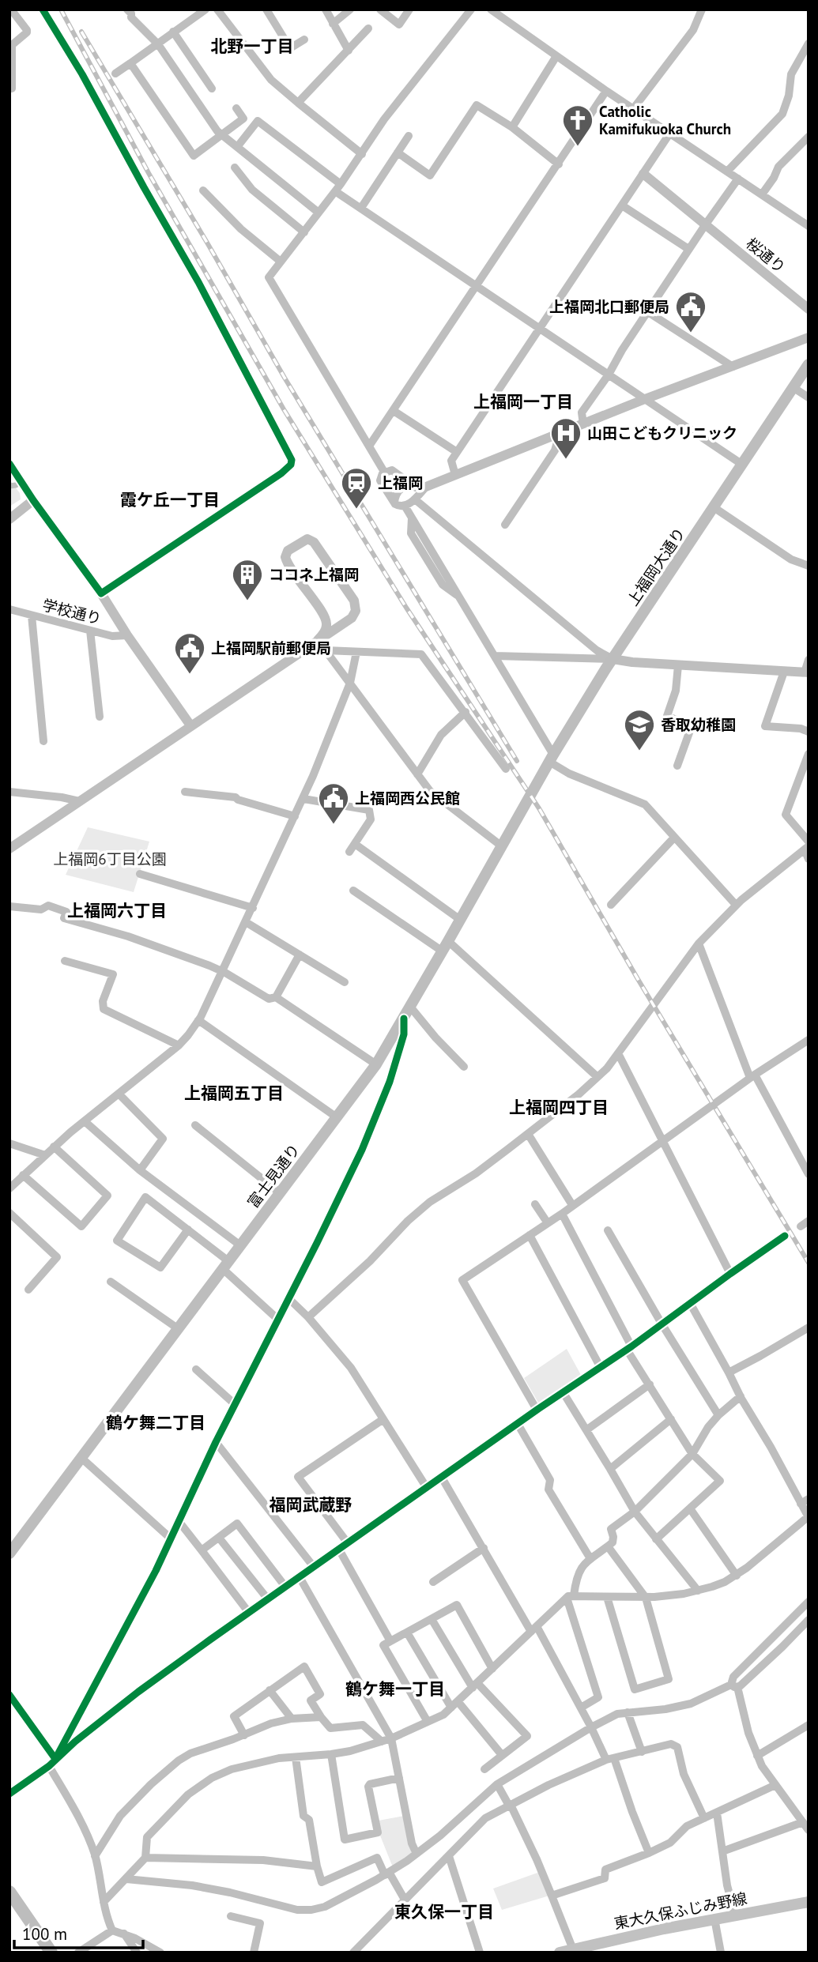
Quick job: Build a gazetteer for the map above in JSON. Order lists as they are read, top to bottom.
{
  "streets": {
    "main road": ["上福岡大通り", "富士見通り", "東大久保ふじみ野線"],
    "street": ["桜通り", "学校通り"]
  },
  "crossings": [
    ["上福岡大通り", "富士見通り"]
  ],
  "districts": [
    "北野一丁目",
    "上福岡一丁目",
    "霞ケ丘一丁目",
    "上福岡六丁目",
    "上福岡五丁目",
    "上福岡四丁目",
    "鶴ケ舞二丁目",
    "福岡武蔵野",
    "鶴ケ舞一丁目",
    "東久保一丁目"
  ],
  "parks": ["上福岡6丁目公園"],
  "places": {
    "church": ["Catholic Kamifukuoka Church"],
    "public building": ["上福岡北口郵便局", "上福岡駅前郵便局", "上福岡西公民館"],
    "hospital": ["山田こどもクリニック"],
    "station": ["上福岡"],
    "building": ["ココネ上福岡"],
    "school or university": ["香取幼稚園"]
  },
  "scale_bar": "100 m"
}
